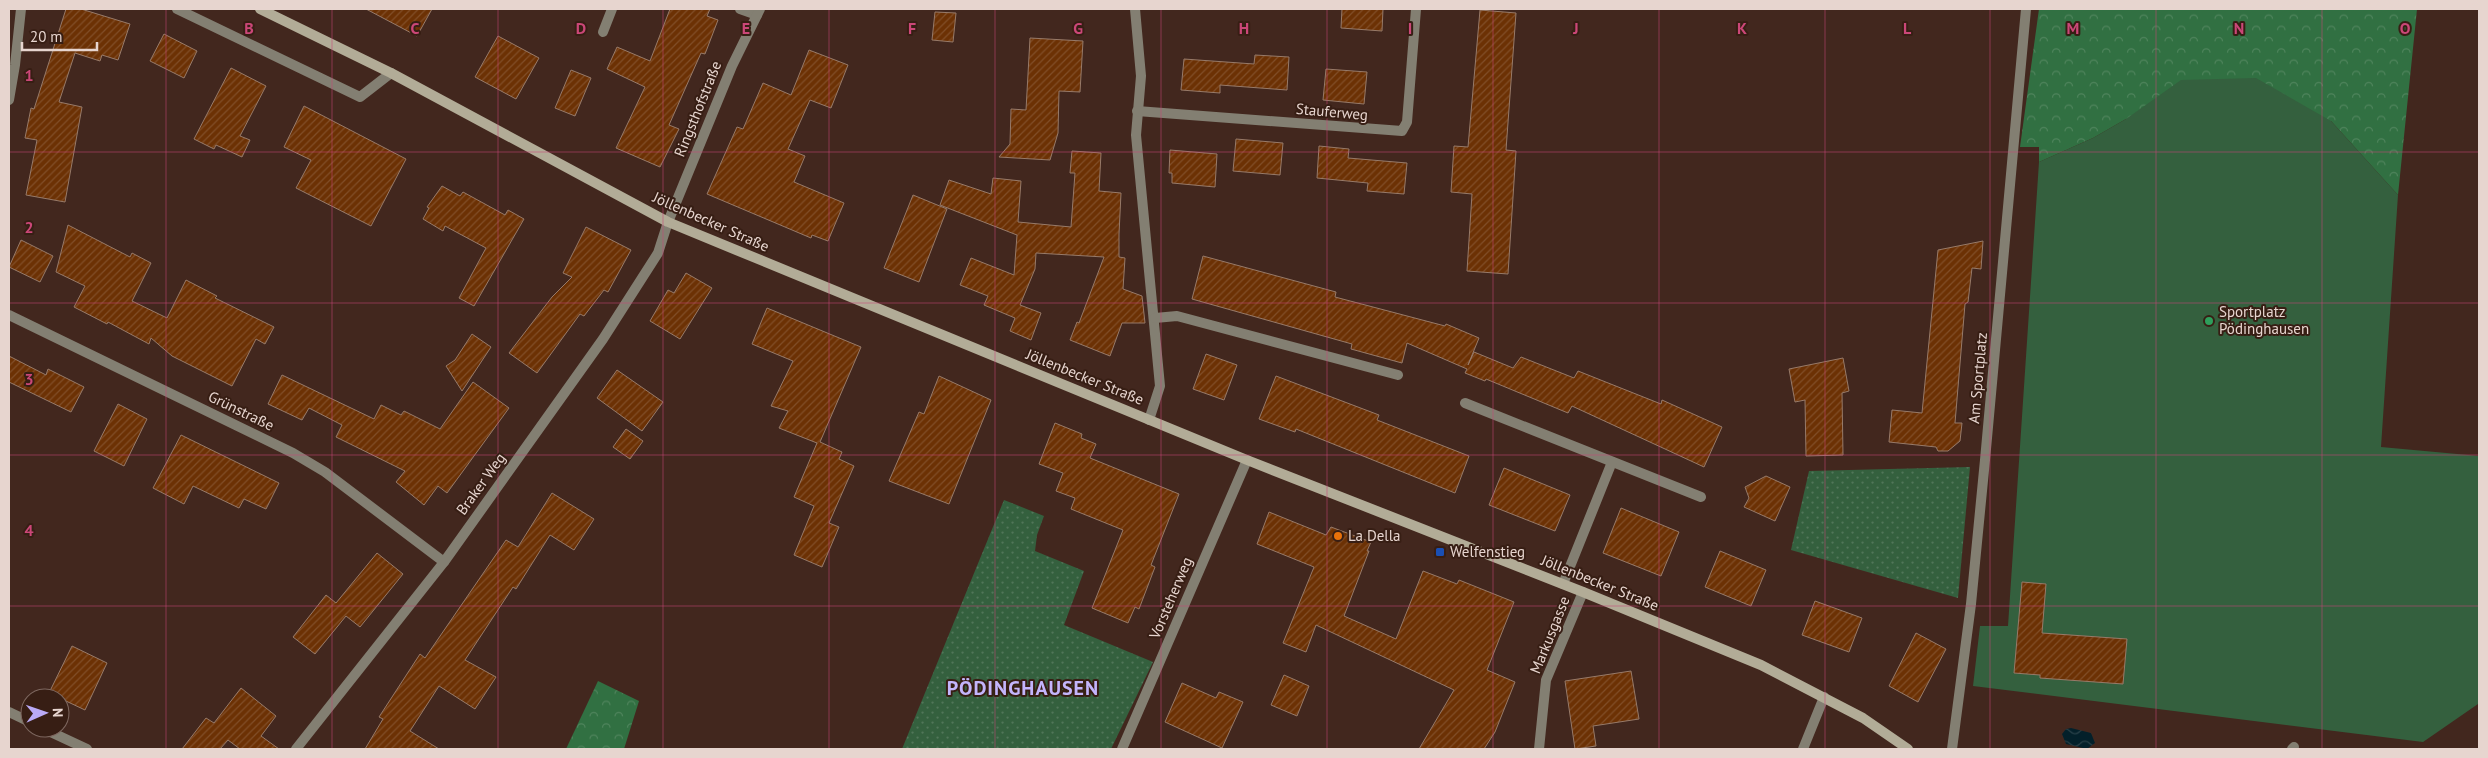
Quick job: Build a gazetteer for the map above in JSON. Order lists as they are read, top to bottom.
{
  "streets": {
    "main road": ["Jöllenbecker Straße"],
    "street": [
      "Ringsthofstraße",
      "Stauferweg",
      "Am Sportplatz",
      "Grünstraße",
      "Braker Weg",
      "Vorsteherweg",
      "Markusgasse"
    ]
  },
  "crossings": [
    ["Ringsthofstraße", "Jöllenbecker Straße"],
    ["Ringsthofstraße", "Braker Weg"],
    ["Jöllenbecker Straße", "Braker Weg"],
    ["Jöllenbecker Straße", "Vorsteherweg"],
    ["Jöllenbecker Straße", "Markusgasse"],
    ["Grünstraße", "Braker Weg"]
  ],
  "districts": ["PÖDINGHAUSEN"],
  "places": {
    "other": ["Sportplatz Pödinghausen", "La Della"],
    "transit": ["Welfenstieg"]
  },
  "scale_bar": "20 m",
  "north": "right",
  "grid": {
    "columns": [
      "B",
      "C",
      "D",
      "E",
      "F",
      "G",
      "H",
      "I",
      "J",
      "K",
      "L",
      "M",
      "N",
      "O"
    ],
    "rows": [
      "1",
      "2",
      "3",
      "4"
    ]
  }
}
